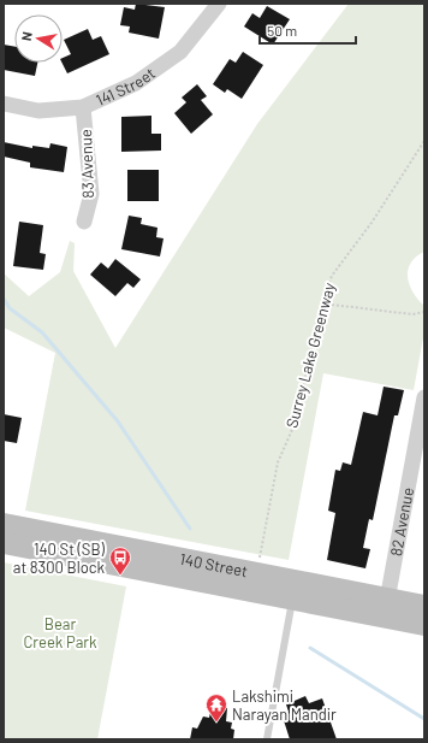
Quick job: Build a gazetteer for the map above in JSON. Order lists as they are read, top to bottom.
{
  "streets": {
    "main road": ["140 Street"],
    "street": ["141 Street", "83 Avenue", "82 Avenue"],
    "path": ["Surrey Lake Greenway"]
  },
  "crossings": [
    ["141 Street", "83 Avenue"],
    ["82 Avenue", "140 Street"]
  ],
  "parks": ["Bear Creek Park"],
  "places": {
    "bus stop": ["140 St (SB) at 8300 Block"],
    "temple": ["Lakshimi Narayan Mandir"]
  },
  "scale_bar": "50 m",
  "north": "left"
}
